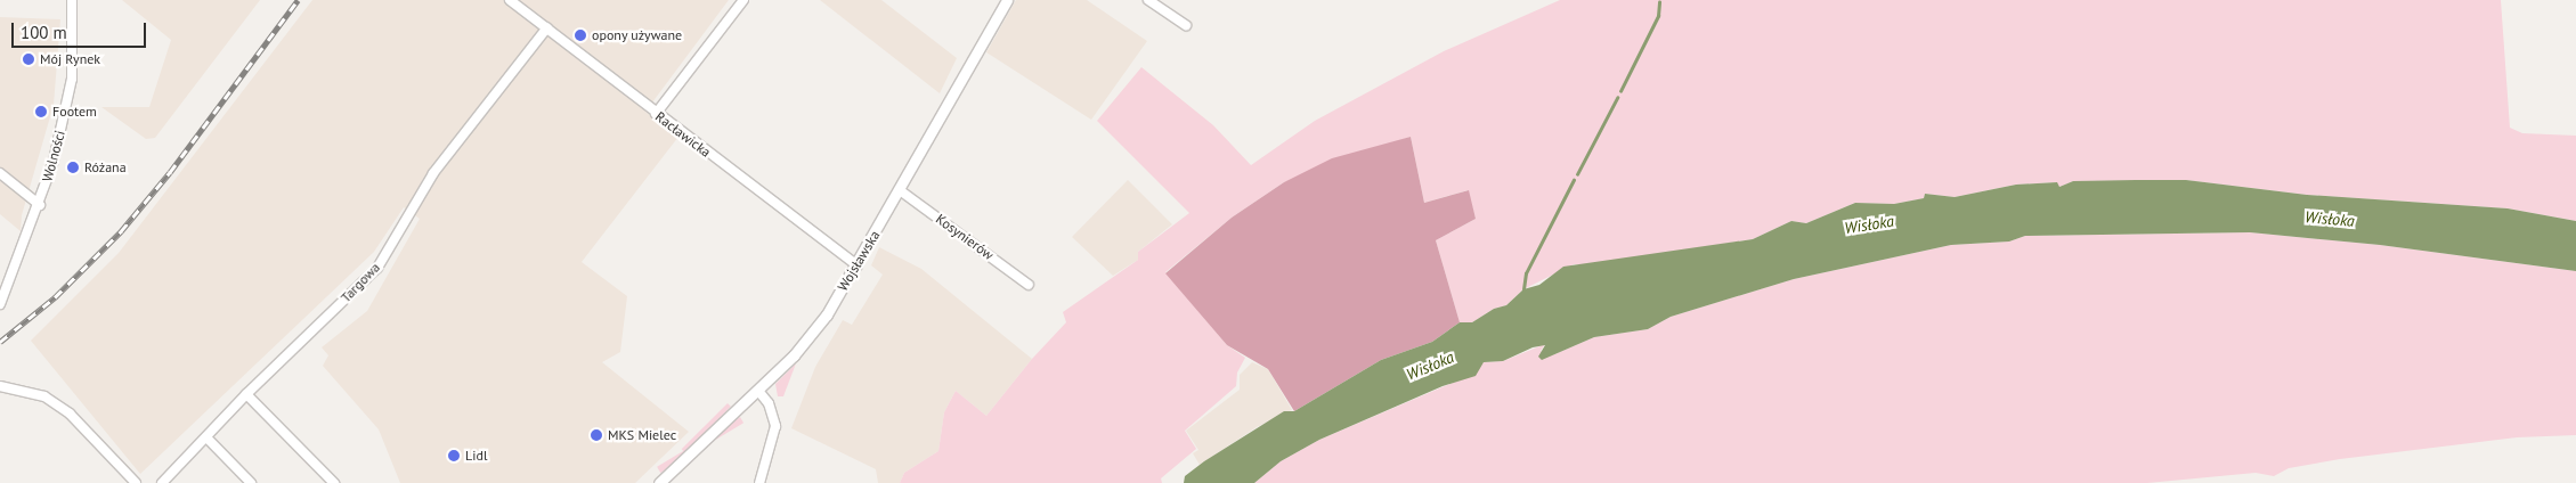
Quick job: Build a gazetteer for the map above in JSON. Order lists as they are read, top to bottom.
{
  "streets": {
    "street": [
      "Racławicka",
      "Wolności",
      "Kosynierów",
      "Wojsławska",
      "Targowa"
    ]
  },
  "crossings": [
    ["Racławicka", "Wojsławska"],
    ["Racławicka", "Targowa"],
    ["Kosynierów", "Wojsławska"]
  ],
  "water": ["Wisłoka"],
  "places": [
    "opony używane",
    "Mój Rynek",
    "Footem",
    "Różana",
    "MKS Mielec",
    "Lidl"
  ],
  "scale_bar": "100 m"
}
